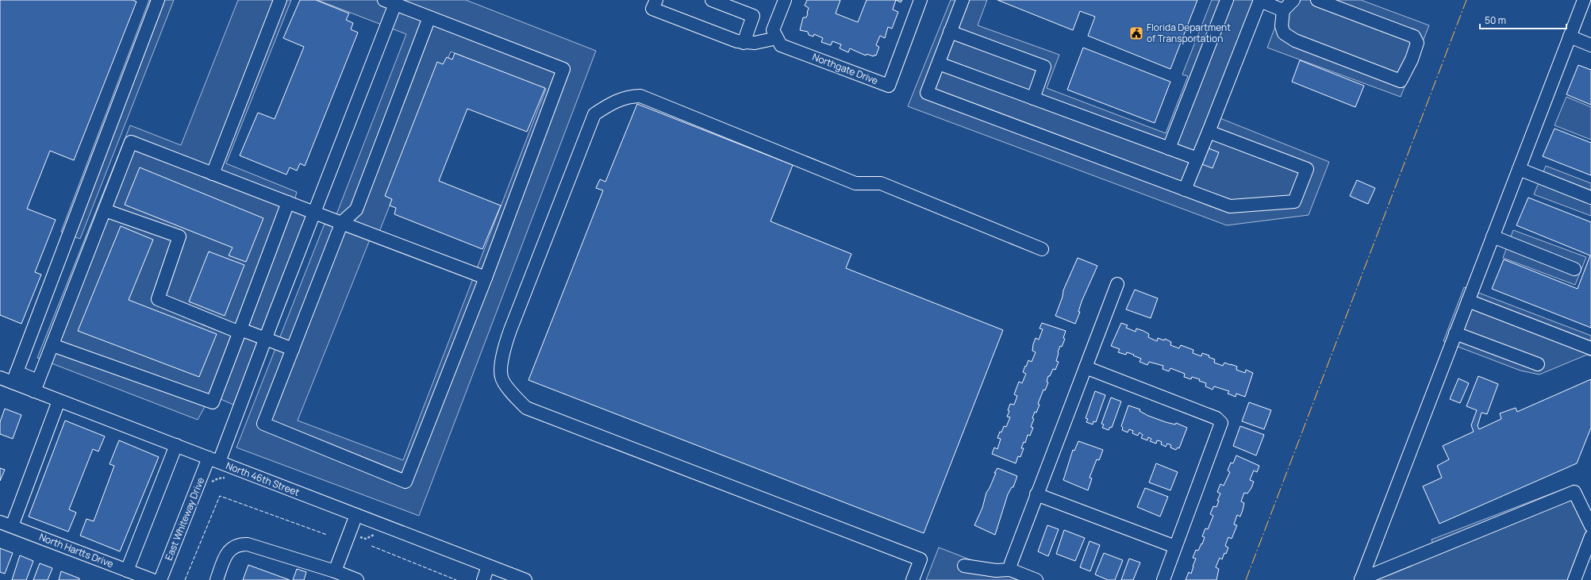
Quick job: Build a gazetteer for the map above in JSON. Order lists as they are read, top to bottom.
{
  "streets": {
    "street": [
      "Northgate Drive",
      "North 46th Street",
      "East Whiteway Drive",
      "North Hartts Drive"
    ]
  },
  "crossings": [
    ["North 46th Street", "East Whiteway Drive"]
  ],
  "places": {
    "public building": ["Florida Department of Transportation"]
  },
  "scale_bar": "50 m"
}
